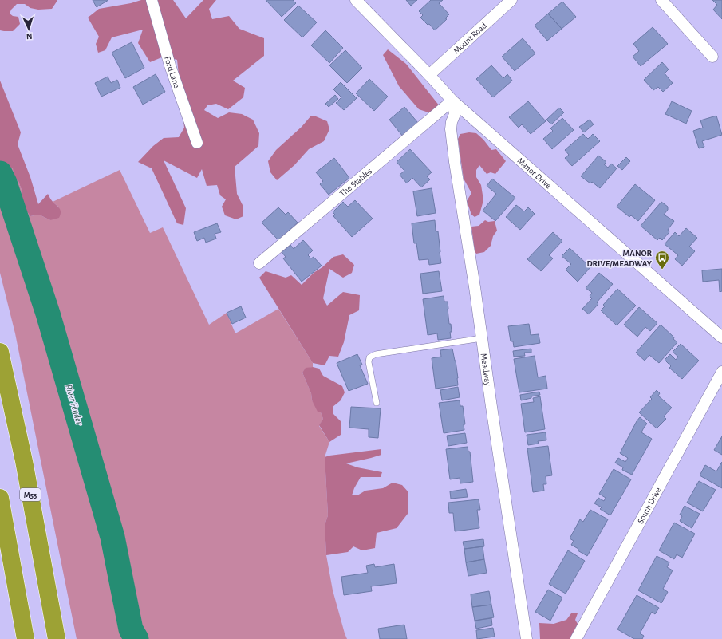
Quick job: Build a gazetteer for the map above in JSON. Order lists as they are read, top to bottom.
{
  "streets": {
    "highway": ["M53"],
    "street": [
      "Mount Road",
      "Ford Lane",
      "Manor Drive",
      "The Stables",
      "Meadway",
      "South Drive"
    ]
  },
  "crossings": [
    ["Mount Road", "Manor Drive"],
    ["Manor Drive", "The Stables"],
    ["Manor Drive", "Meadway"],
    ["The Stables", "Meadway"]
  ],
  "water": ["River Fender"],
  "places": {
    "bus stop": ["MANOR DRIVE/MEADWAY"]
  },
  "north": "bottom"
}
